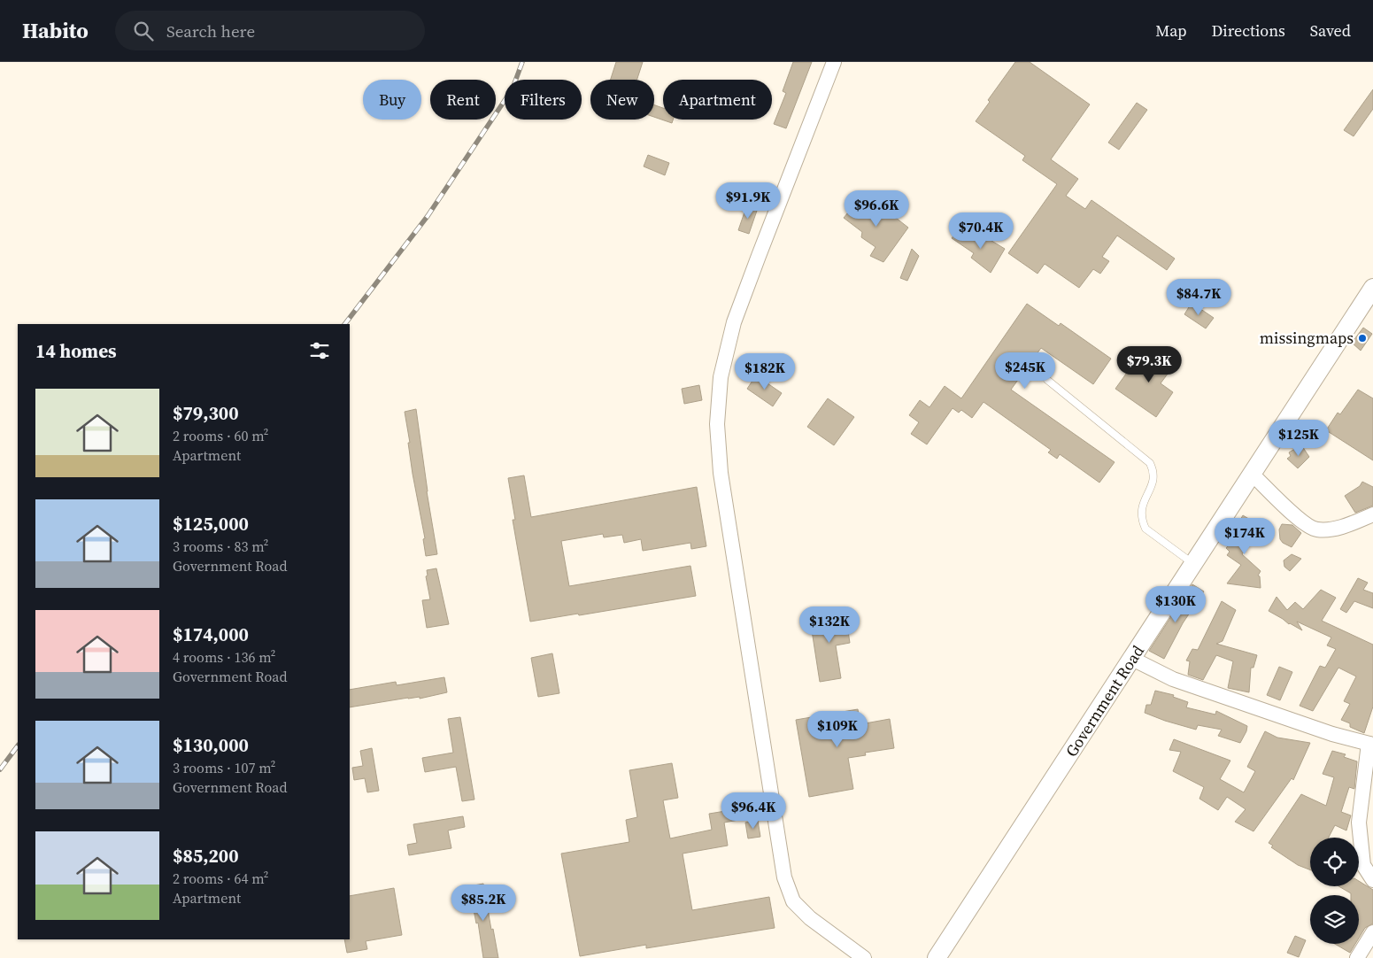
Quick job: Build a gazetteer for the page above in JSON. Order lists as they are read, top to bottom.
{
  "streets": {
    "street": ["Government Road"]
  },
  "places": ["missingmaps"],
  "page": {
    "header": "Habito",
    "search": "Search here",
    "nav": ["Map", "Directions", "Saved"],
    "chip": [
      "Buy",
      "Rent",
      "Filters",
      "New",
      "Apartment"
    ],
    "price": [
      "$91.9K",
      "$96.6K",
      "$70.4K",
      "$84.7K",
      "$79.3K",
      "$245K",
      "$182K",
      "$125K",
      "$174K",
      "$130K",
      "$132K",
      "$109K",
      "$96.4K",
      "$85.2K"
    ],
    "heading": "14 homes",
    "list": [
      {
        "name": "$79,300",
        "note": "2 rooms · 60 m² · Apartment"
      },
      {
        "name": "$125,000",
        "note": "3 rooms · 83 m² · Government Road"
      },
      {
        "name": "$174,000",
        "note": "4 rooms · 136 m² · Government Road"
      },
      {
        "name": "$130,000",
        "note": "3 rooms · 107 m² · Government Road"
      },
      {
        "name": "$85,200",
        "note": "2 rooms · 64 m² · Apartment"
      }
    ]
  }
}
